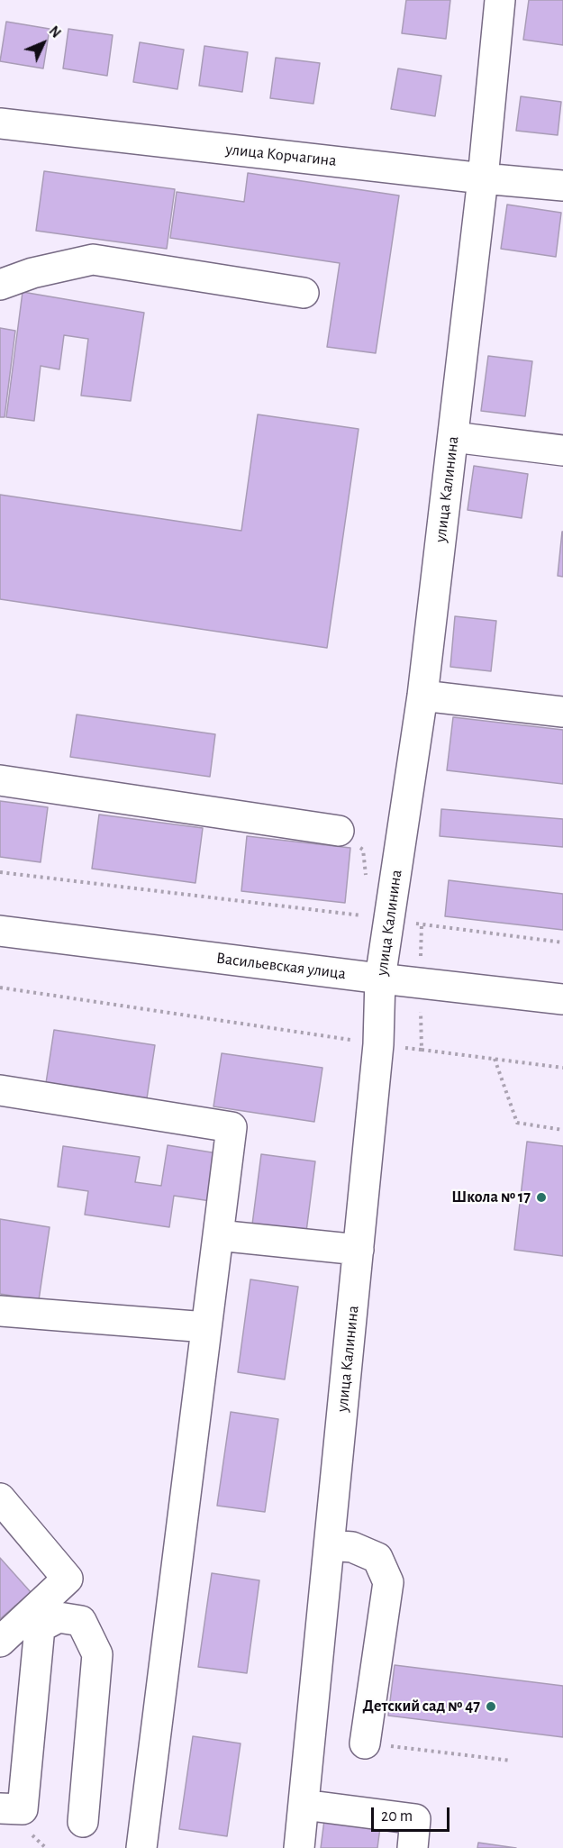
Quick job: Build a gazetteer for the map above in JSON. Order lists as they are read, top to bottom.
{
  "streets": {
    "street": ["улица Корчагина", "улица Калинина", "Васильевская улица"]
  },
  "crossings": [
    ["улица Корчагина", "улица Калинина"],
    ["улица Калинина", "Васильевская улица"]
  ],
  "places": ["Школа № 17", "Детский сад № 47"],
  "scale_bar": "20 m",
  "north": "top right"
}
